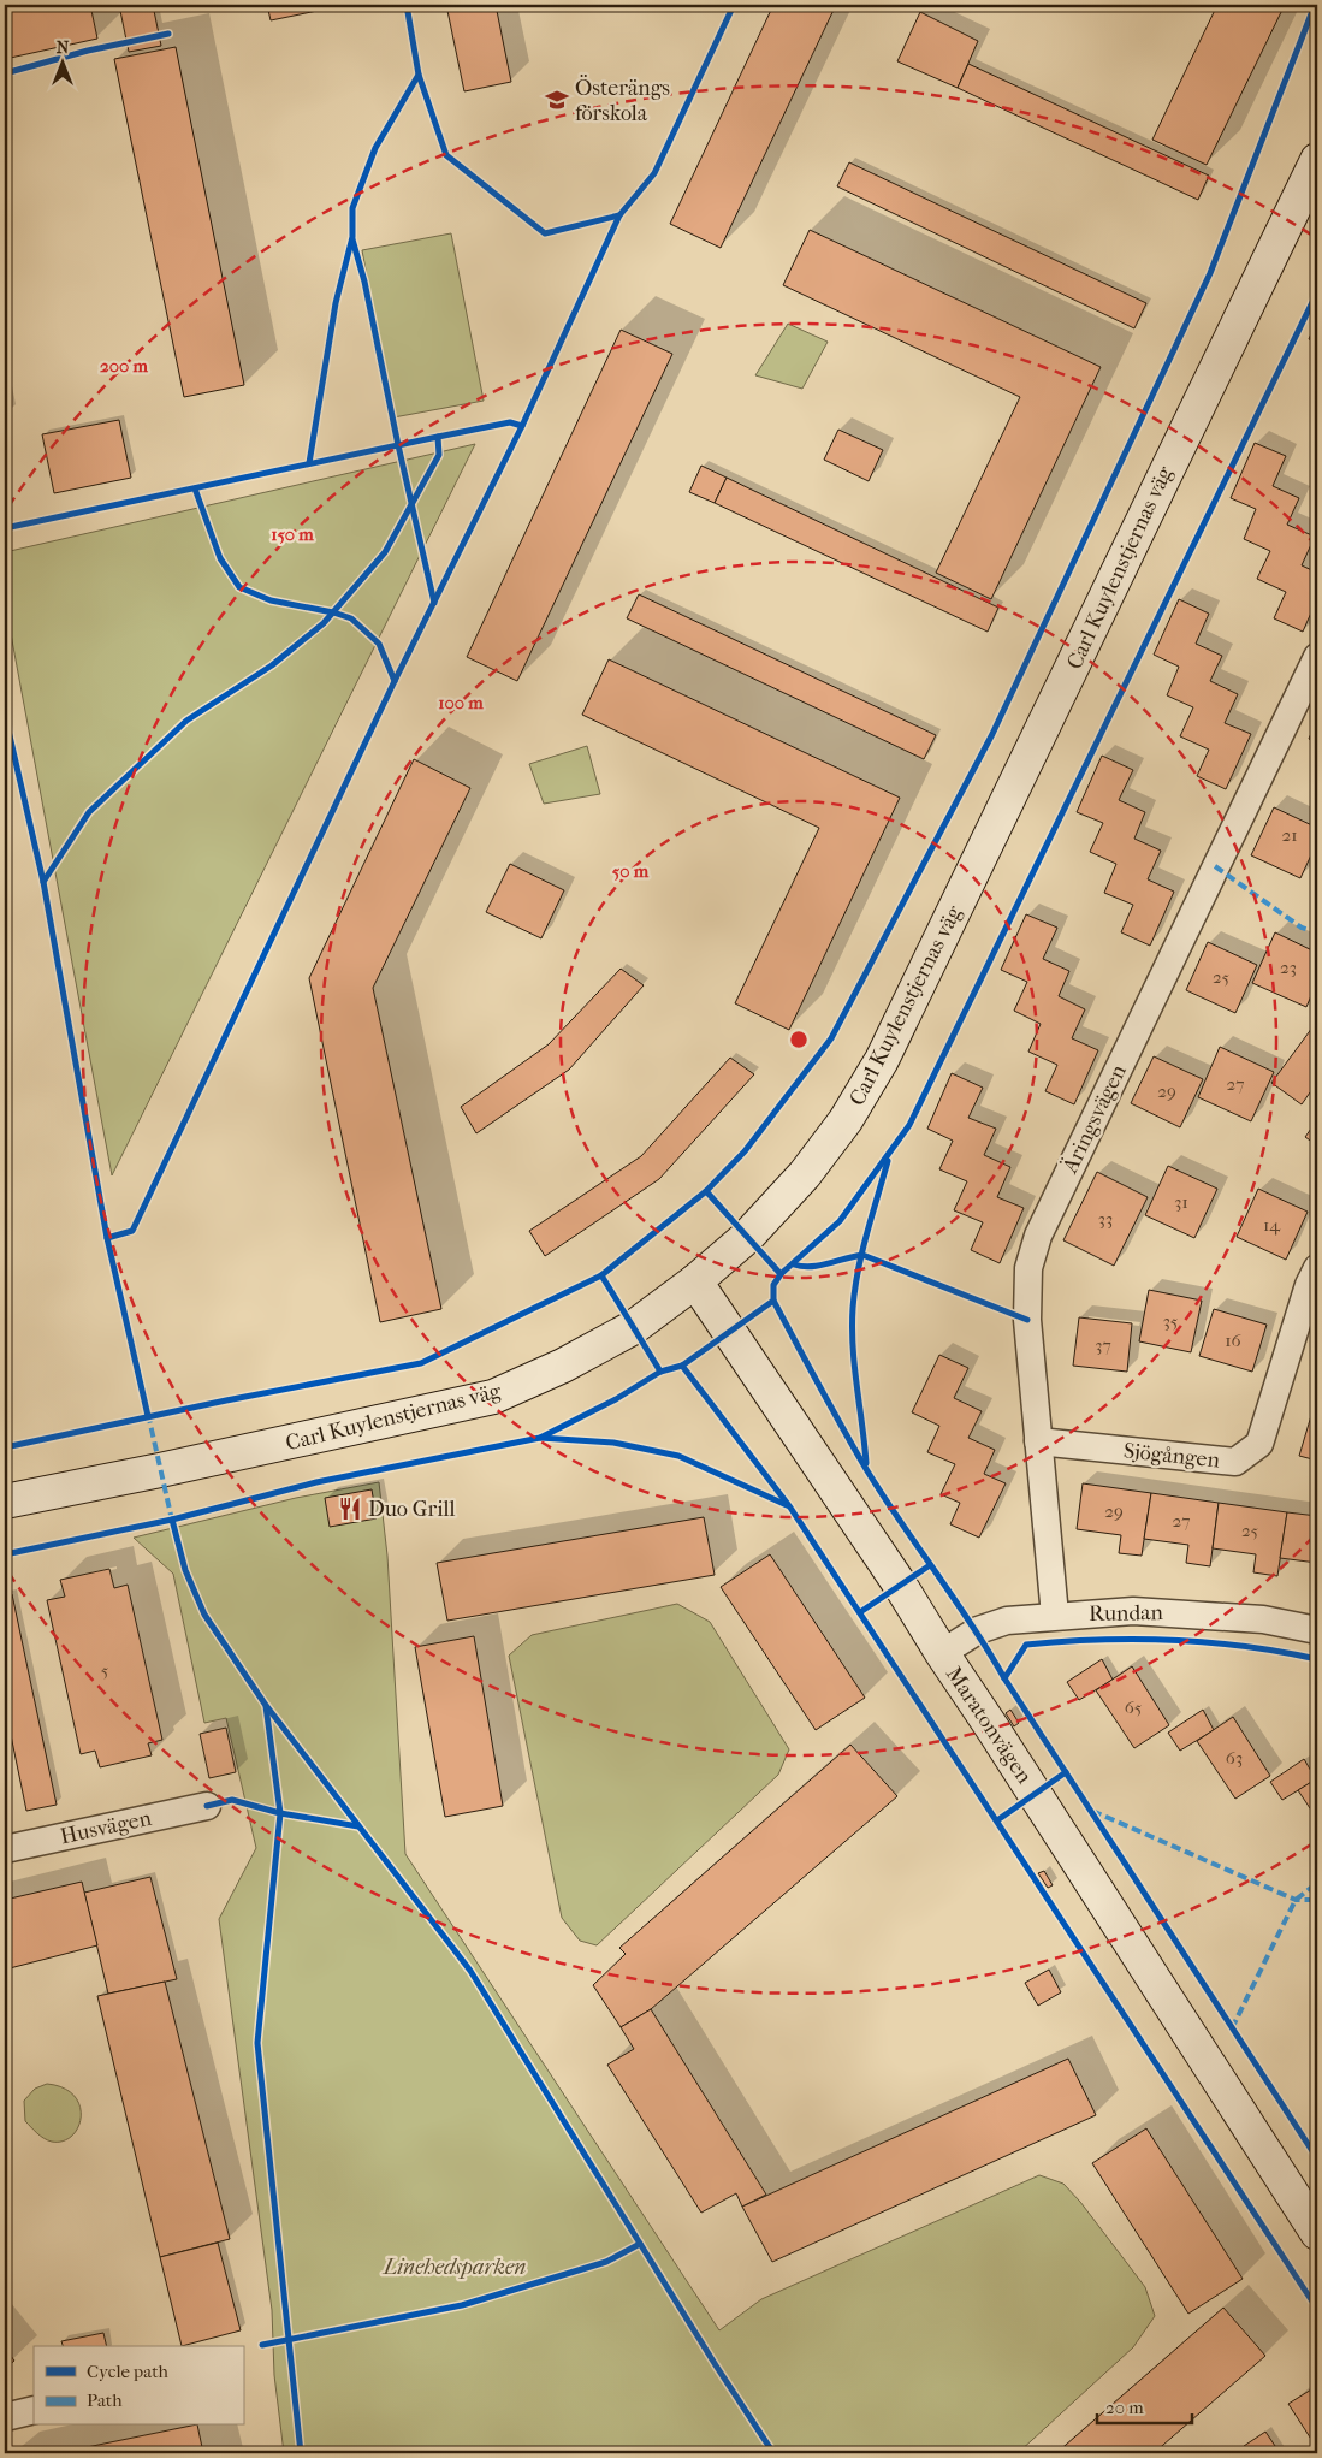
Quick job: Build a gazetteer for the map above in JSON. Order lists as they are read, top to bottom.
{
  "streets": {
    "street": [
      "Carl Kuylenstjernas väg",
      "Äringsvägen",
      "Sjögången",
      "Rundan",
      "Maratonvägen",
      "Husvägen"
    ]
  },
  "crossings": [
    ["Carl Kuylenstjernas väg", "Maratonvägen"],
    ["Äringsvägen", "Sjögången"],
    ["Äringsvägen", "Rundan"],
    ["Rundan", "Maratonvägen"]
  ],
  "parks": ["Linehedsparken"],
  "places": {
    "school or university": ["Österängs förskola"],
    "restaurant": ["Duo Grill"]
  },
  "house_numbers": [
    "21",
    "23",
    "25",
    "27",
    "29",
    "31",
    "33",
    "14",
    "35",
    "16",
    "37",
    "29",
    "27",
    "25",
    "5",
    "65",
    "63"
  ],
  "legend": ["Cycle path", "Path"],
  "scale_bar": "20 m",
  "north": "top",
  "rings": [
    "200 m",
    "150 m",
    "100 m",
    "50 m"
  ]
}
